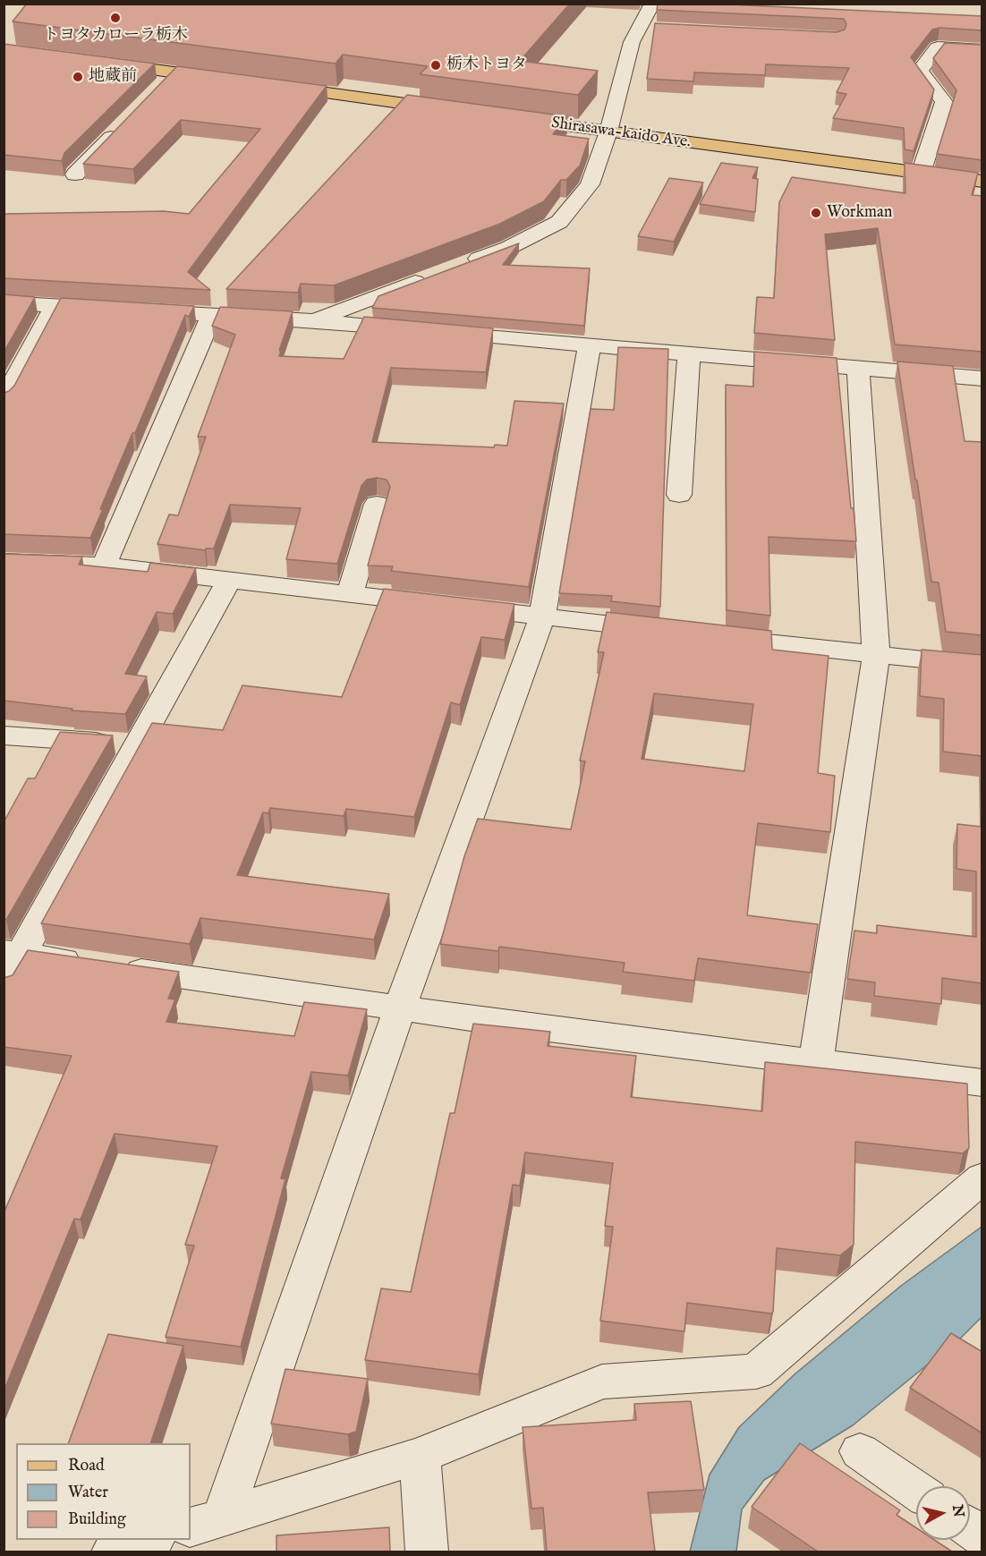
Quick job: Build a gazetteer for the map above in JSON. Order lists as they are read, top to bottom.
{
  "streets": {
    "main road": ["Shirasawa-kaido Ave."]
  },
  "places": [
    "トヨタカローラ栃木",
    "栃木トヨタ",
    "地蔵前",
    "Workman"
  ],
  "legend": ["Road", "Water", "Building"],
  "north": "right"
}
